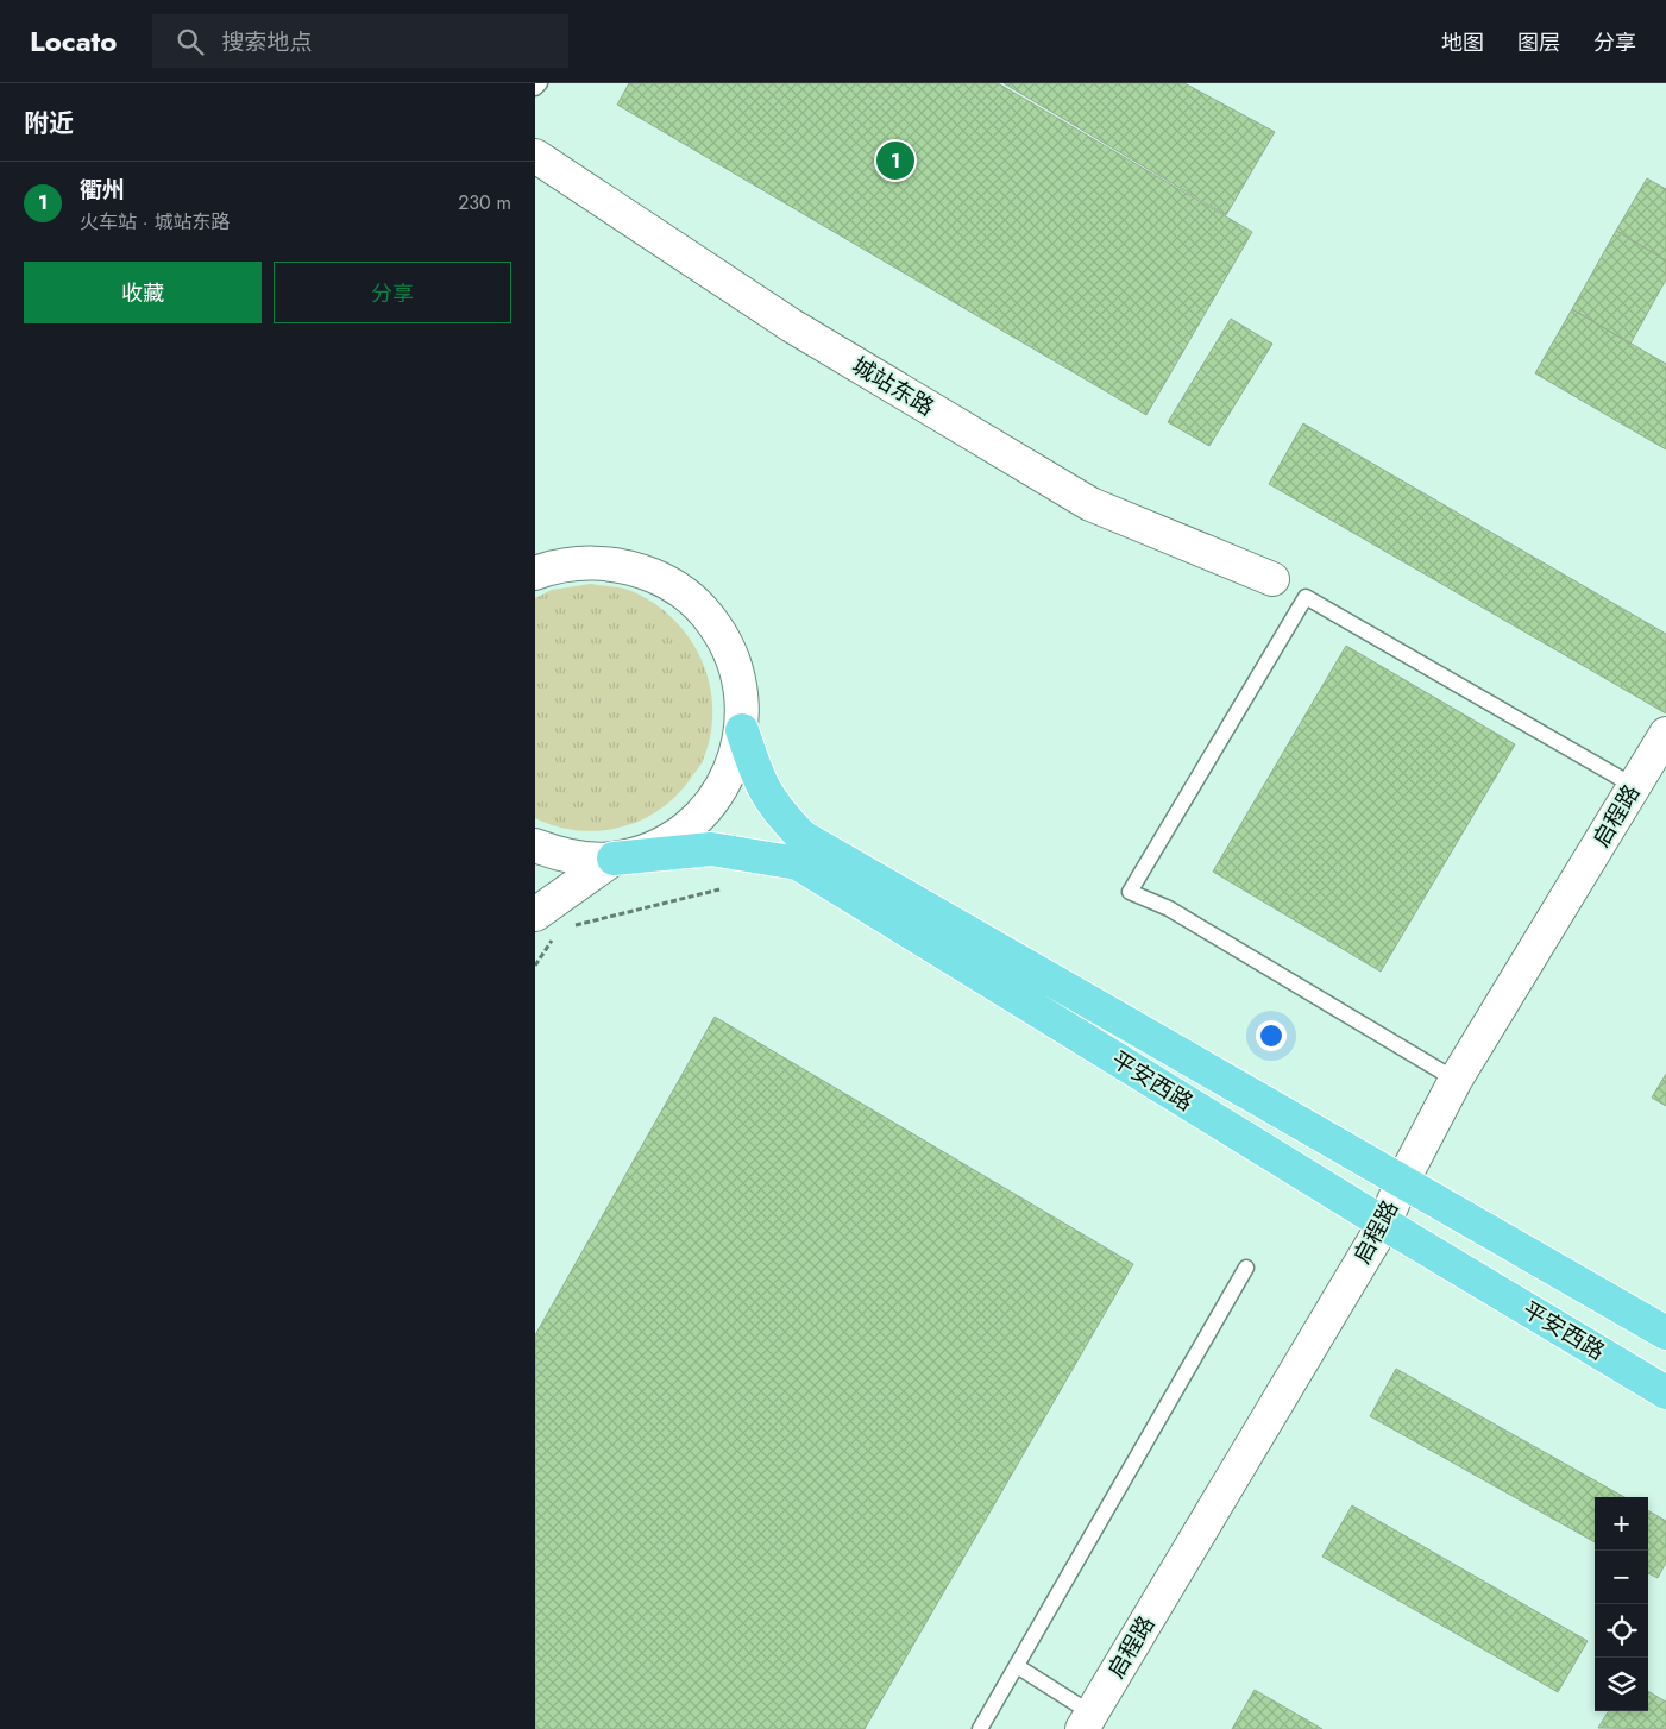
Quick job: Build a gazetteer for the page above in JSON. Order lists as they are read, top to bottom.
{
  "streets": {
    "main road": ["平安西路"],
    "street": ["城站东路", "启程路"]
  },
  "crossings": [
    ["启程路", "平安西路"]
  ],
  "page": {
    "header": "Locato",
    "search": "搜索地点",
    "nav": ["地图", "图层", "分享"],
    "heading": "附近",
    "pins": "1",
    "list": [
      {
        "mark": "1",
        "name": "衢州",
        "note": "火车站 · 城站东路",
        "value": "230 m"
      }
    ],
    "buttons": ["收藏", "分享"],
    "map_buttons": ["+", "−"]
  }
}
